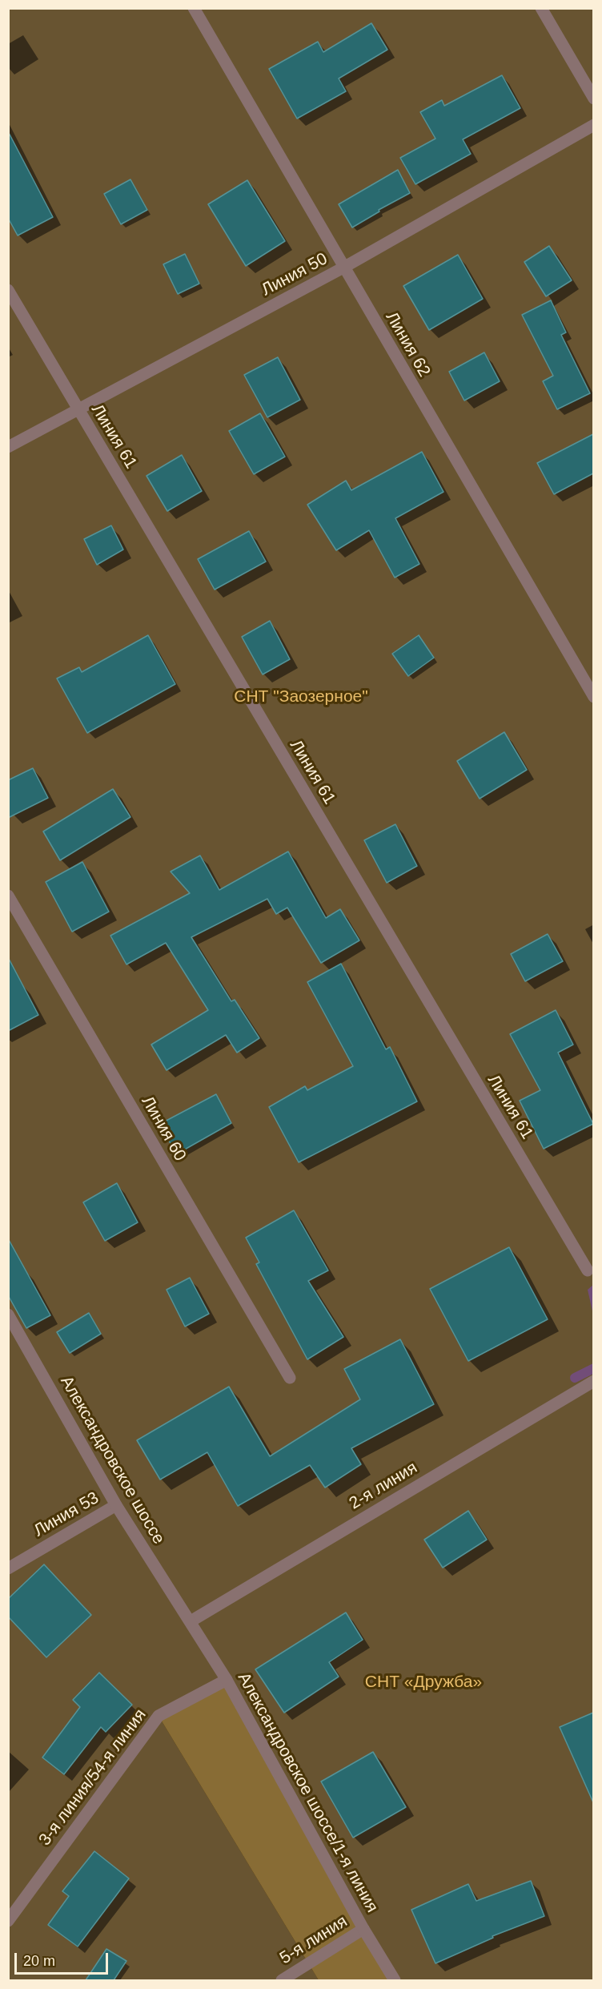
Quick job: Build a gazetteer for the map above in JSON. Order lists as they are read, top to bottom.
{
  "streets": {
    "street": [
      "Линия 50",
      "Линия 62",
      "Линия 61",
      "Линия 60",
      "Александровское шоссе",
      "2-я линия",
      "Линия 53",
      "3-я линия/54-я линия",
      "Александровское шоссе/1-я линия",
      "5-я линия"
    ]
  },
  "crossings": [
    ["Линия 50", "Линия 62"],
    ["Линия 50", "Линия 61"],
    ["Александровское шоссе", "2-я линия"],
    ["Александровское шоссе", "Линия 53"],
    ["Александровское шоссе", "Александровское шоссе/1-я линия"],
    ["2-я линия", "Александровское шоссе/1-я линия"],
    ["3-я линия/54-я линия", "Александровское шоссе/1-я линия"],
    ["Александровское шоссе/1-я линия", "5-я линия"]
  ],
  "parks": ["СНТ \"Заозерное\"", "СНТ «Дружба»"],
  "scale_bar": "20 m"
}
